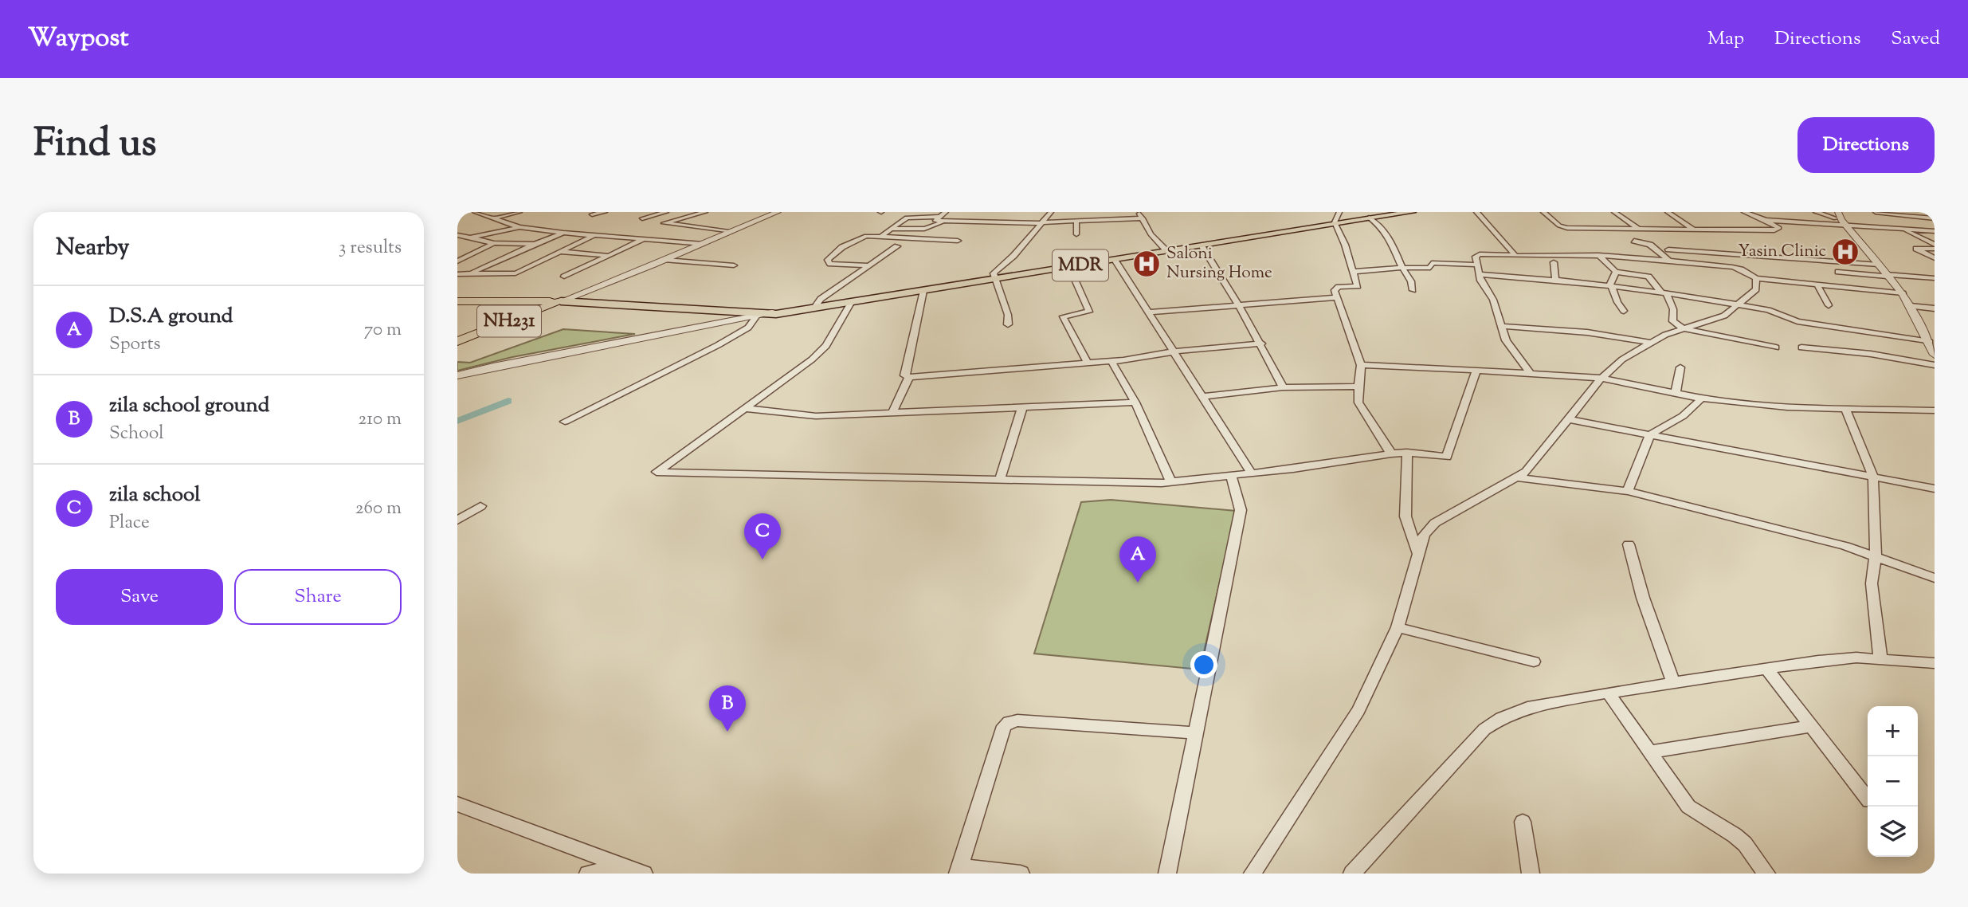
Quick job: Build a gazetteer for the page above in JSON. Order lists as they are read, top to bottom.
{
  "streets": {
    "highway": ["NH231"],
    "main road": ["MDR"]
  },
  "crossings": [
    ["MDR", "NH231"]
  ],
  "places": {
    "hospital": ["Yasin Clinic", "Saloni Nursing Home"]
  },
  "page": {
    "header": "Waypost",
    "nav": ["Map", "Directions", "Saved"],
    "title": "Find us",
    "buttons": [
      "Directions",
      ["Save", "Share"]
    ],
    "heading": ["Nearby", "3 results"],
    "list": [
      {
        "mark": "A",
        "name": "D.S.A ground",
        "note": "Sports",
        "value": "70 m"
      },
      {
        "mark": "B",
        "name": "zila school ground",
        "note": "School",
        "value": "210 m"
      },
      {
        "mark": "C",
        "name": "zila school",
        "note": "Place",
        "value": "260 m"
      }
    ],
    "pins": ["C", "A", "B"],
    "map_buttons": ["+", "−"]
  }
}
